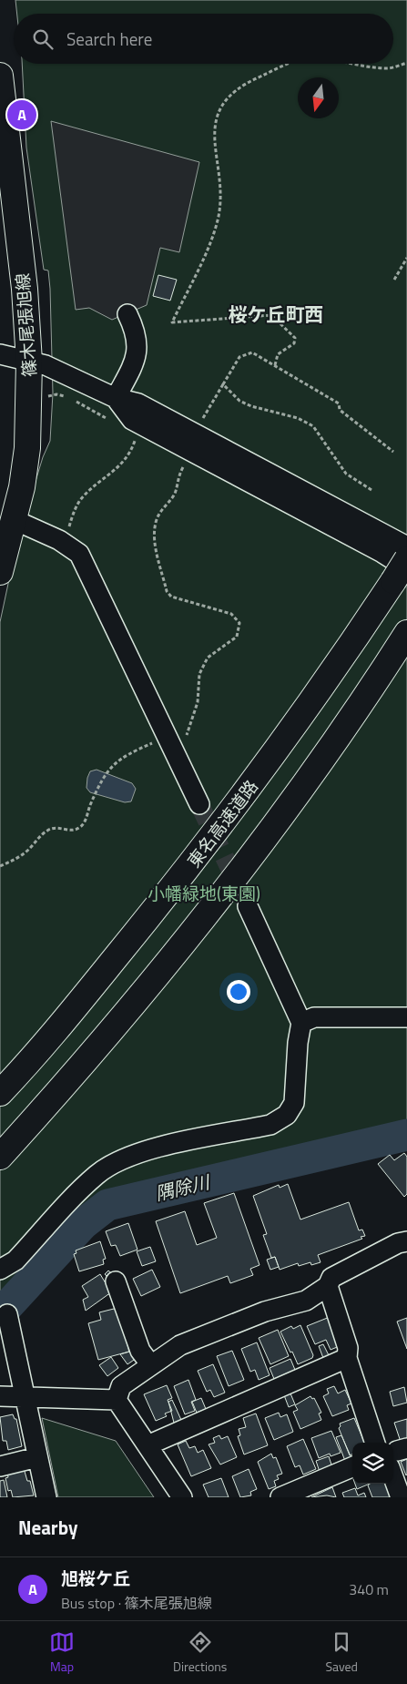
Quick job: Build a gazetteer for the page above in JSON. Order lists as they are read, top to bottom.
{
  "streets": {
    "main road": ["篠木尾張旭線", "東名高速道路"]
  },
  "districts": ["桜ケ丘町西"],
  "water": ["隅除川"],
  "parks": ["小幡緑地(東園)"],
  "north": "bottom",
  "page": {
    "search": "Search here",
    "pins": "A",
    "heading": "Nearby",
    "list": [
      {
        "mark": "A",
        "name": "旭桜ケ丘",
        "note": "Bus stop · 篠木尾張旭線",
        "value": "340 m"
      }
    ],
    "nav": ["Map", "Directions", "Saved"]
  }
}
